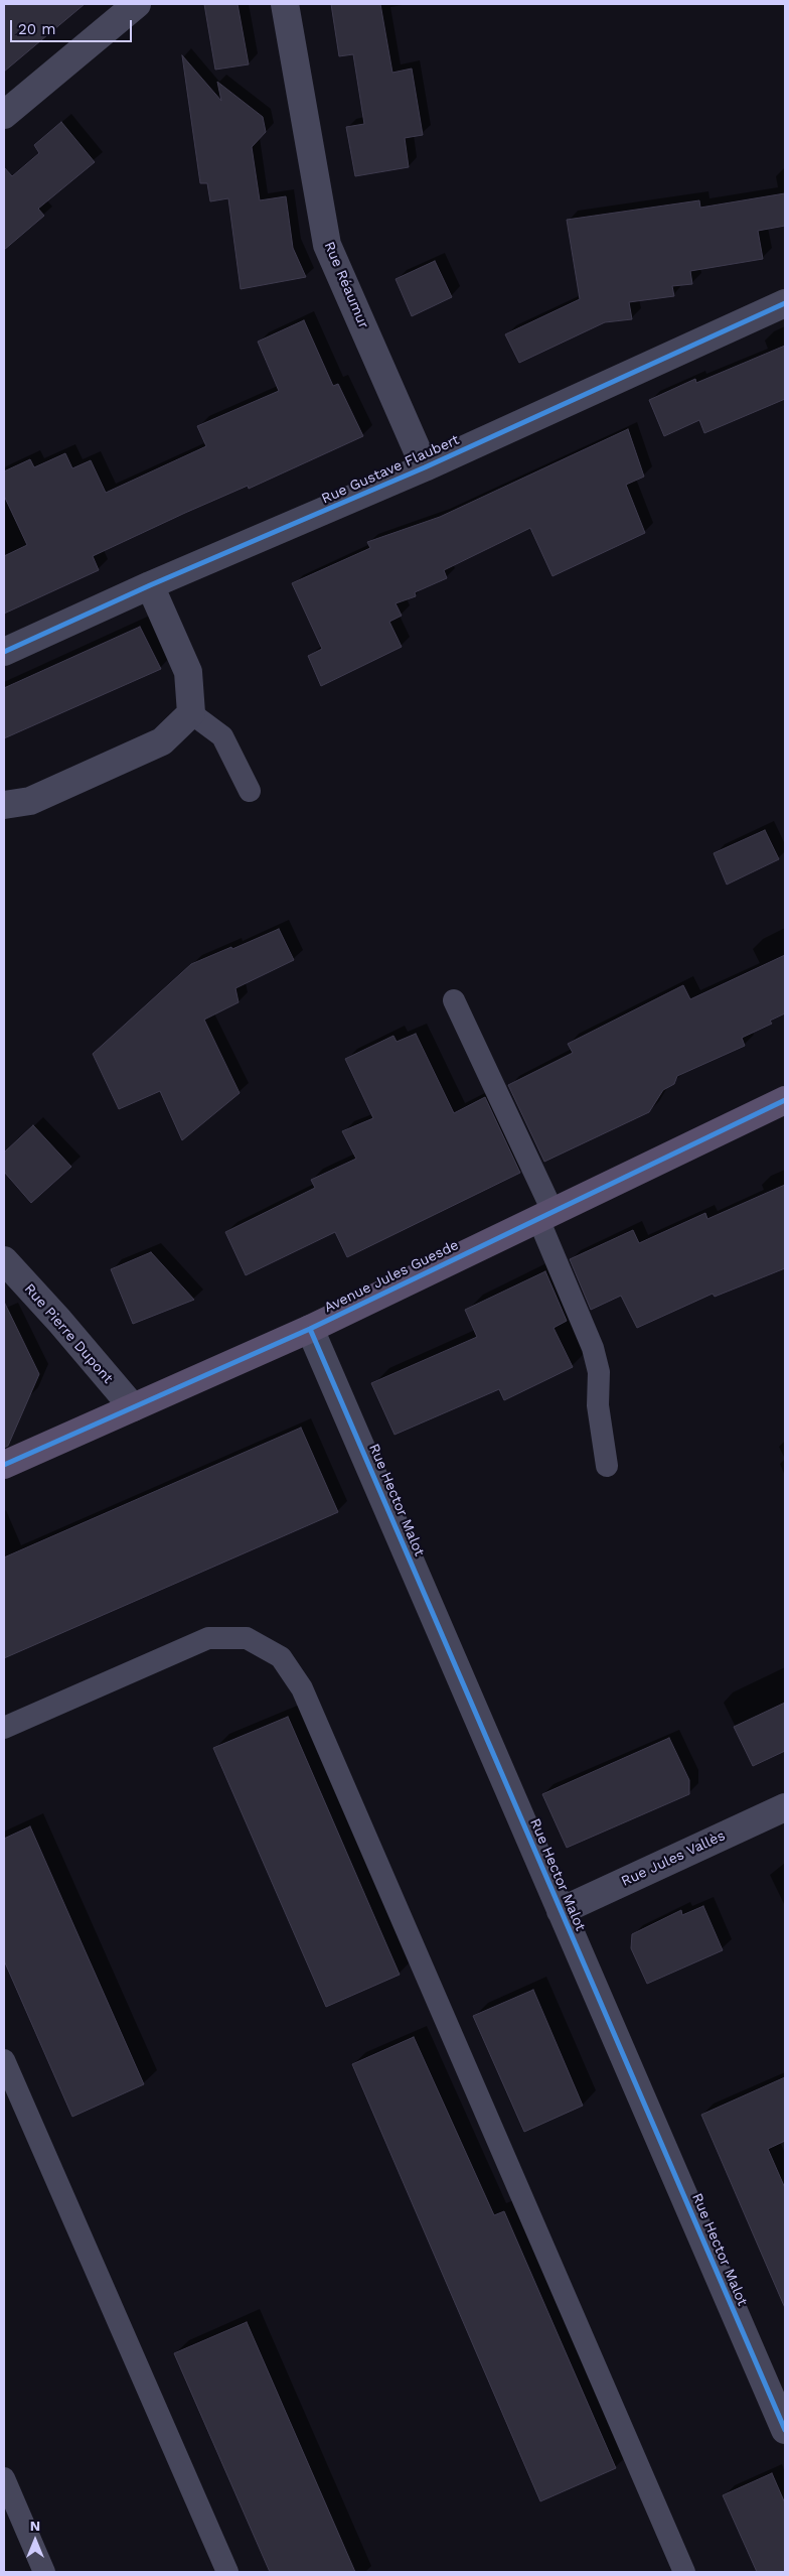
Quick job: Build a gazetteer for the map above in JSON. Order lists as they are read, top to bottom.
{
  "streets": {
    "main road": ["Avenue Jules Guesde"],
    "street": [
      "Rue Réaumur",
      "Rue Gustave Flaubert",
      "Rue Pierre Dupont",
      "Rue Hector Malot",
      "Rue Jules Vallès"
    ]
  },
  "crossings": [
    ["Rue Réaumur", "Rue Gustave Flaubert"],
    ["Avenue Jules Guesde", "Rue Pierre Dupont"],
    ["Avenue Jules Guesde", "Rue Hector Malot"],
    ["Rue Hector Malot", "Rue Jules Vallès"]
  ],
  "scale_bar": "20 m",
  "north": "top"
}
